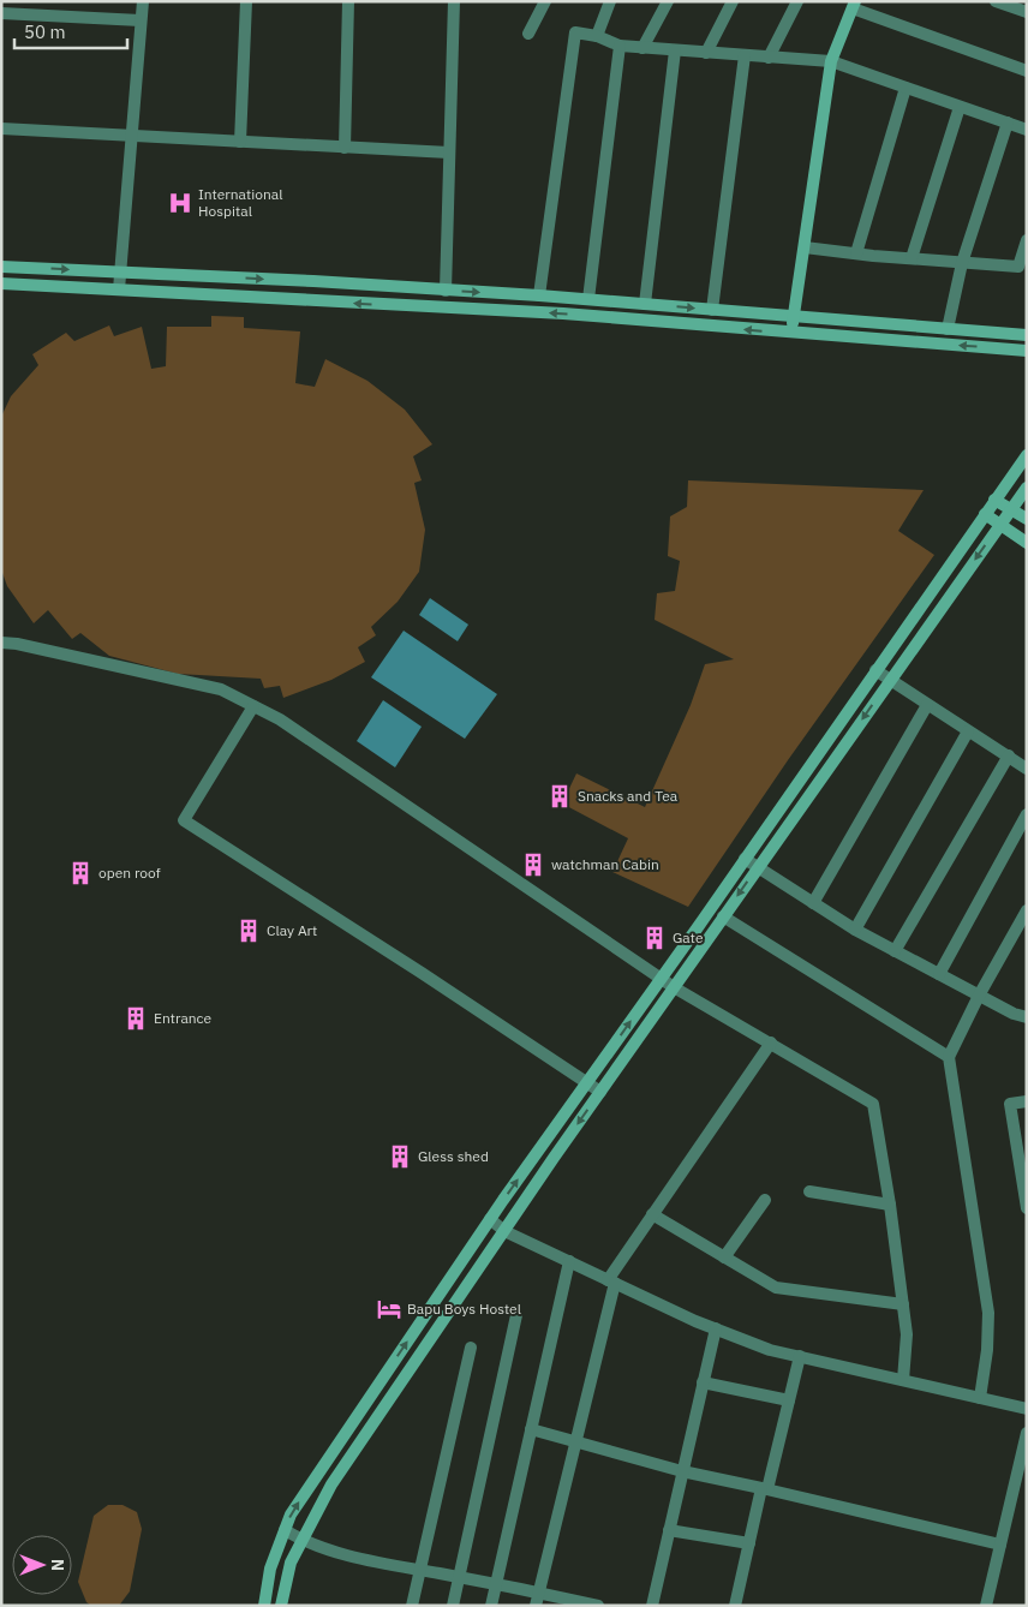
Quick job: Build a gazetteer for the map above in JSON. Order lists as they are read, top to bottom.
{
  "places": {
    "hospital": ["International Hospital"],
    "building": [
      "Snacks and Tea",
      "watchman Cabin",
      "open roof",
      "Clay Art",
      "Gate",
      "Entrance",
      "Gless shed"
    ],
    "hotel": ["Bapu Boys Hostel"]
  },
  "scale_bar": "50 m",
  "north": "right"
}
